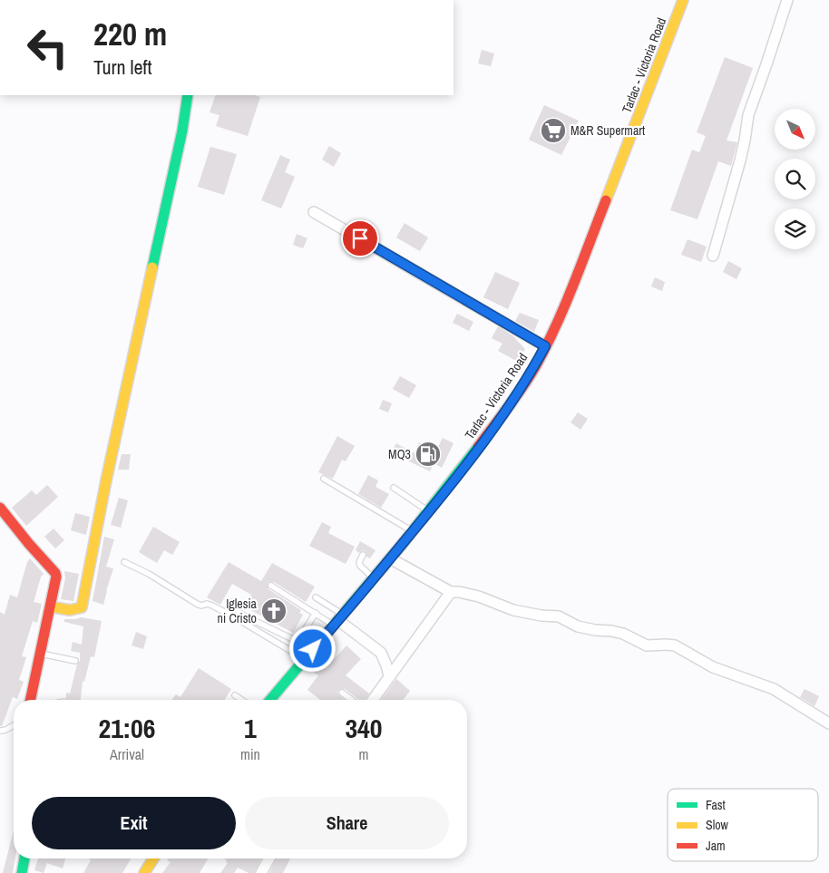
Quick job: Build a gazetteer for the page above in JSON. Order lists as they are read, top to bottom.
{
  "streets": {
    "main road": ["Tarlac - Victoria Road"]
  },
  "places": {
    "supermarket": ["M&R Supermart"],
    "fuel station": ["MQ3"],
    "church": ["Iglesia ni Cristo"]
  },
  "legend": ["Fast", "Slow", "Jam"],
  "north": "bottom right",
  "page": {
    "turn": ["220 m", "Turn left"],
    "eta": [
      "21:06",
      "Arrival",
      "1",
      "min",
      "340",
      "m"
    ],
    "buttons": ["Exit", "Share"]
  }
}
